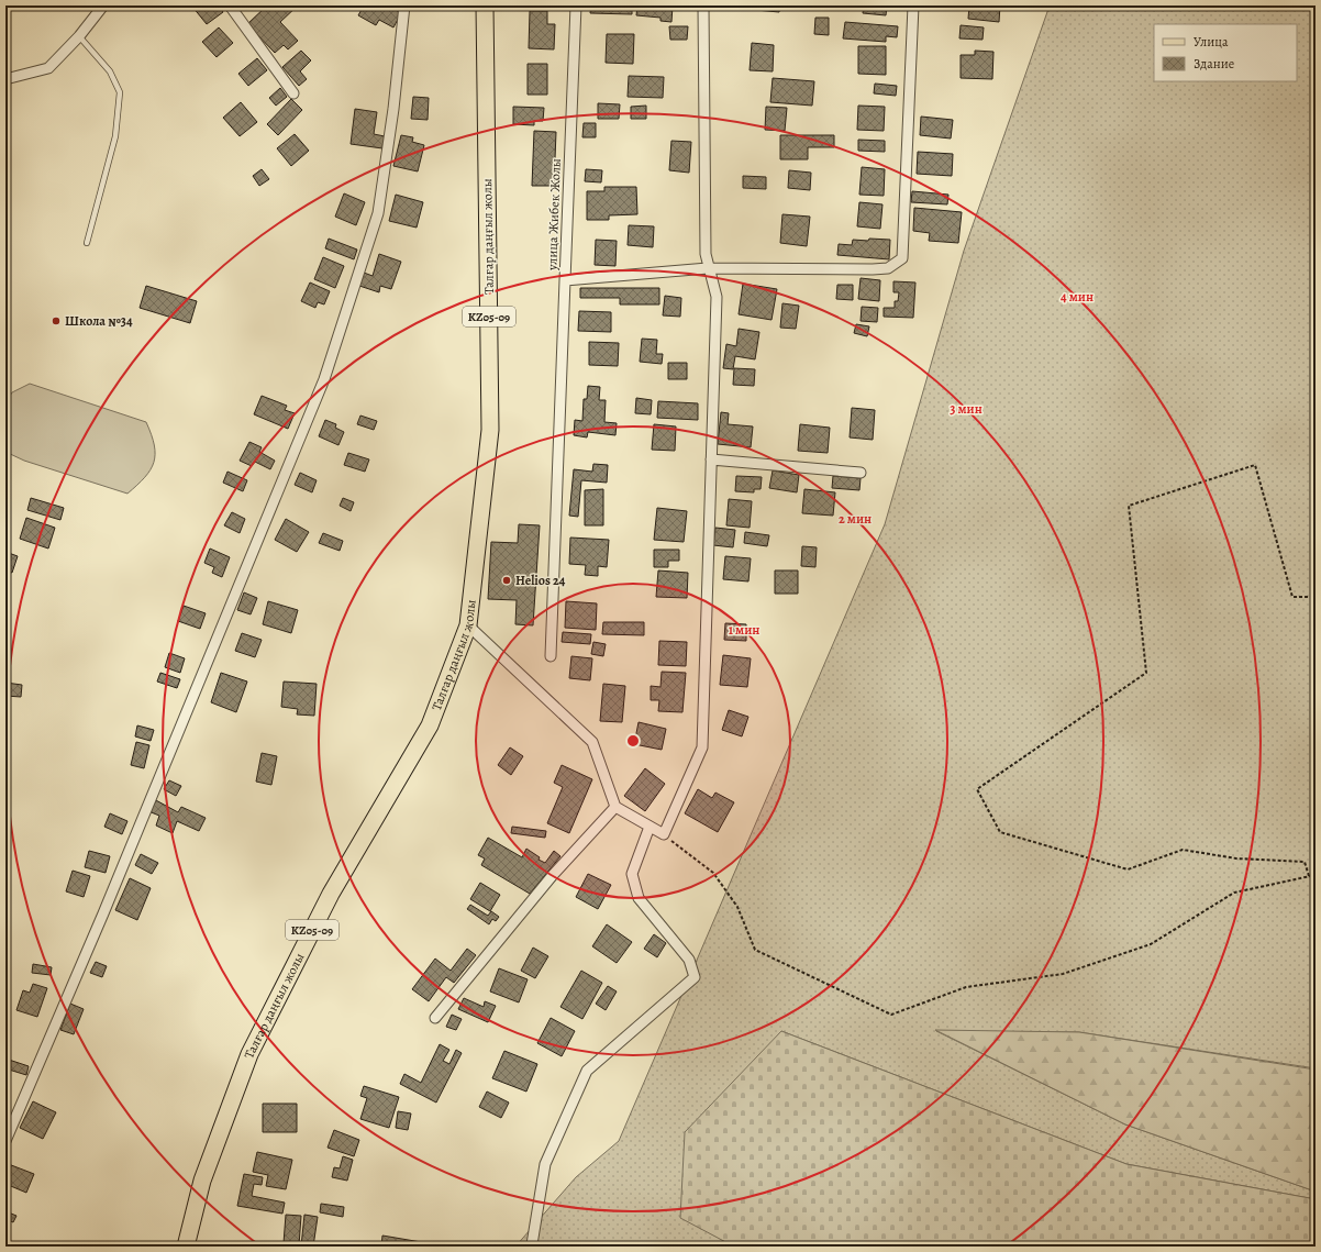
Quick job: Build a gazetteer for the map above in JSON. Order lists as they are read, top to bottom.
{
  "streets": {
    "main road": ["Талғар даңғыл жолы", "KZ05-09"],
    "street": ["улица Жибек Жолы"]
  },
  "places": ["Школа №34", "Helios 24"],
  "legend": ["Улица", "Здание"],
  "rings": [
    "4 мин",
    "3 мин",
    "2 мин",
    "1 мин"
  ]
}
